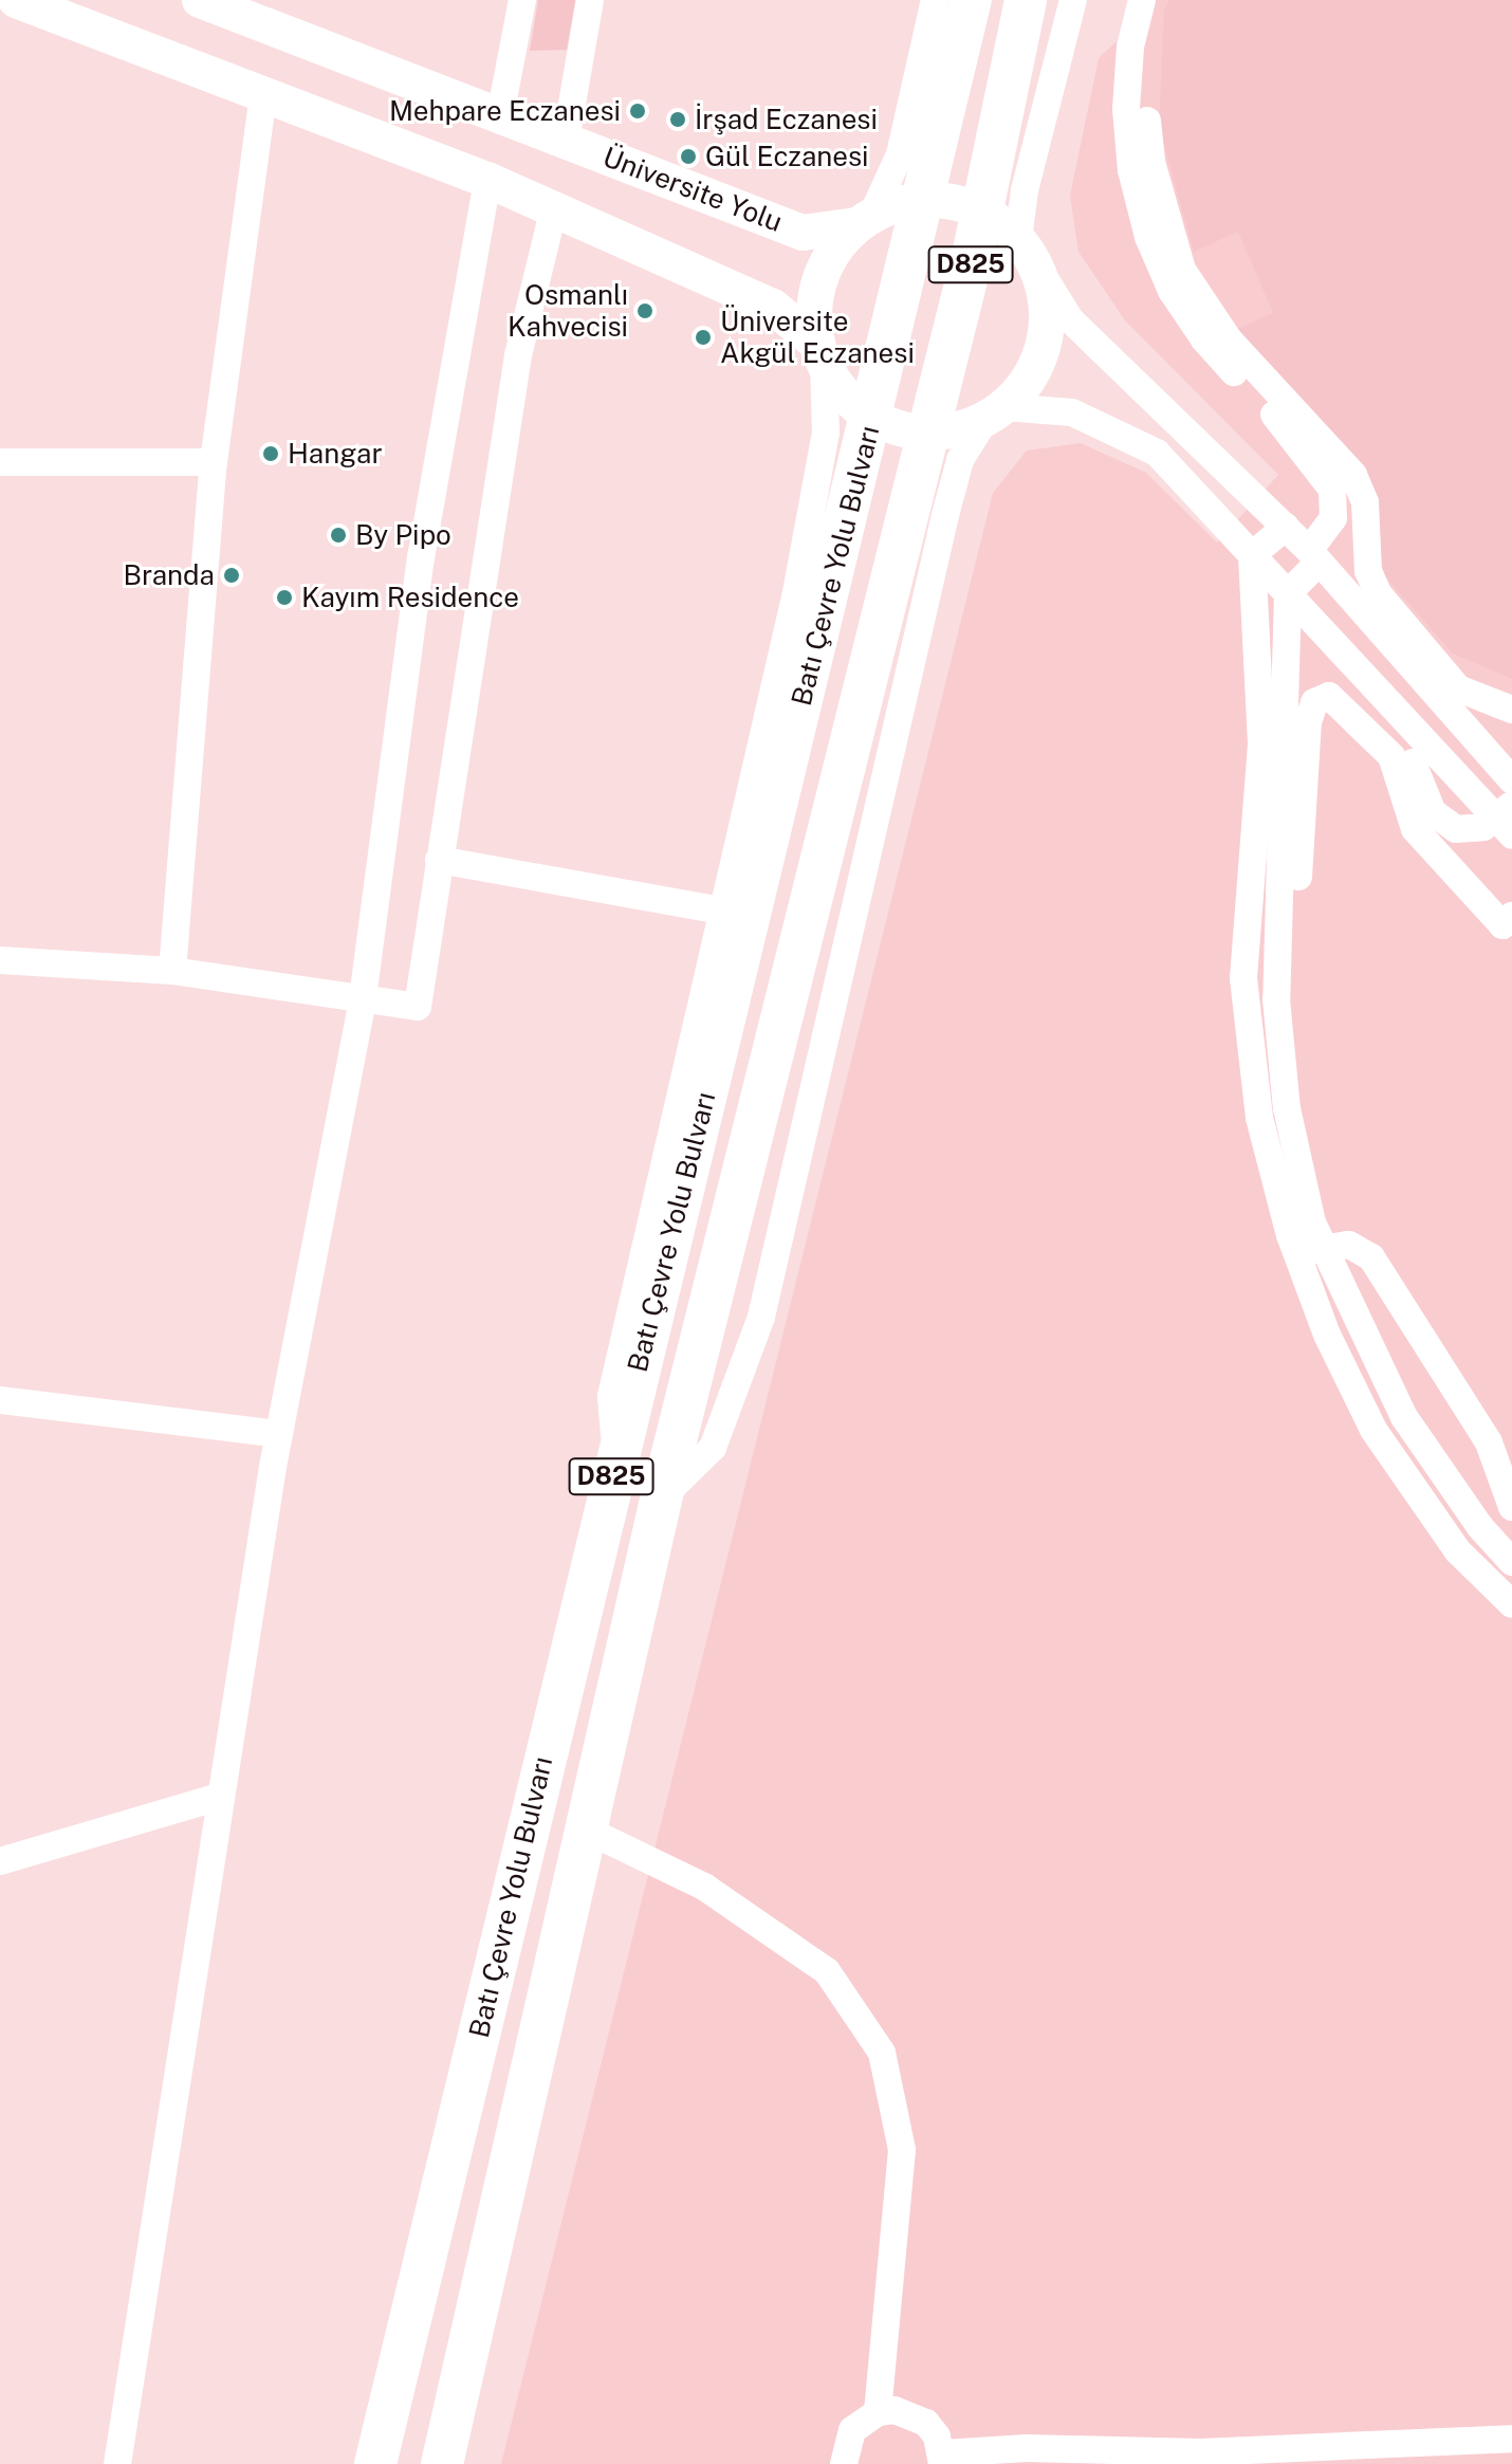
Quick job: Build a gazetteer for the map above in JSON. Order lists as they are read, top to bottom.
{
  "streets": {
    "highway": ["D825", "Batı Çevre Yolu Bulvarı"],
    "main road": ["Üniversite Yolu"]
  },
  "places": [
    "Mehpare Eczanesi",
    "İrşad Eczanesi",
    "Gül Eczanesi",
    "Osmanlı Kahvecisi",
    "Üniversite Akgül Eczanesi",
    "Hangar",
    "By Pipo",
    "Branda",
    "Kayım Residence"
  ]
}
